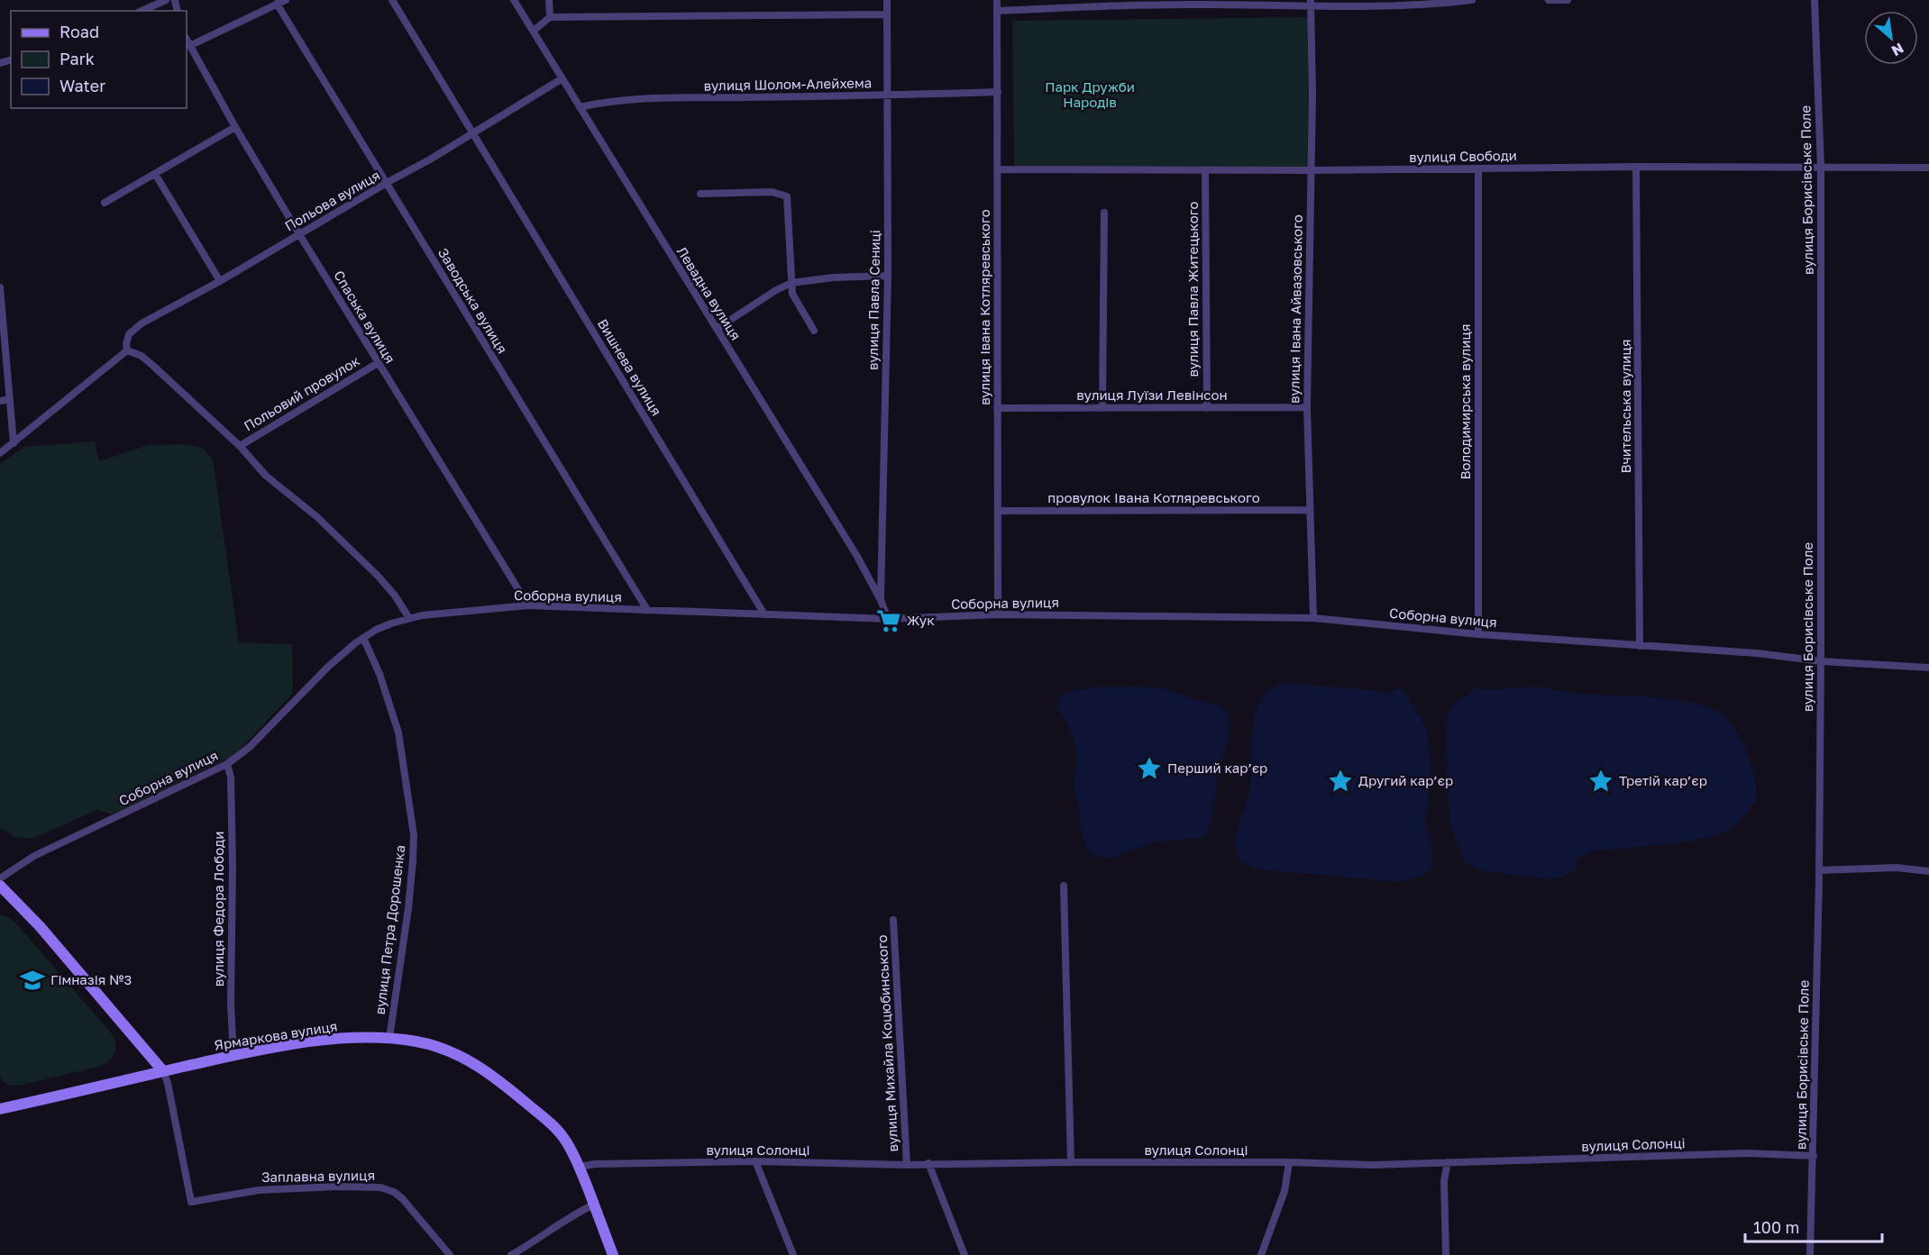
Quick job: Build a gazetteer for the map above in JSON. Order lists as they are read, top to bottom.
{
  "streets": {
    "main road": ["Ярмаркова вулиця"],
    "street": [
      "вулиця Шолом-Алейхема",
      "вулиця Свободи",
      "вулиця Борисівське Поле",
      "Польова вулиця",
      "вулиця Павла Житецького",
      "Левадна вулиця",
      "вулиця Павла Сениці",
      "Заводська вулиця",
      "вулиця Івана Котляревського",
      "вулиця Івана Айвазовського",
      "Спаська вулиця",
      "Вишнева вулиця",
      "Польовий провулок",
      "вулиця Луїзи Левінсон",
      "Володимирська вулиця",
      "Вчительська вулиця",
      "провулок Івана Котляревського",
      "Соборна вулиця",
      "вулиця Федора Лободи",
      "вулиця Петра Дорошенка",
      "вулиця Михайла Коцюбинського",
      "вулиця Солонці",
      "Заплавна вулиця"
    ]
  },
  "crossings": [
    ["вулиця Шолом-Алейхема", "Левадна вулиця"],
    ["вулиця Шолом-Алейхема", "вулиця Павла Сениці"],
    ["вулиця Шолом-Алейхема", "вулиця Івана Котляревського"],
    ["вулиця Свободи", "вулиця Борисівське Поле"],
    ["вулиця Свободи", "вулиця Павла Житецького"],
    ["вулиця Свободи", "вулиця Івана Котляревського"],
    ["вулиця Свободи", "вулиця Івана Айвазовського"],
    ["вулиця Свободи", "Володимирська вулиця"],
    ["вулиця Свободи", "Вчительська вулиця"],
    ["вулиця Борисівське Поле", "Соборна вулиця"],
    ["вулиця Борисівське Поле", "вулиця Солонці"],
    ["Польова вулиця", "Левадна вулиця"],
    ["Польова вулиця", "Заводська вулиця"],
    ["Польова вулиця", "Спаська вулиця"],
    ["Польова вулиця", "Вишнева вулиця"],
    ["вулиця Павла Житецького", "вулиця Луїзи Левінсон"],
    ["Левадна вулиця", "вулиця Павла Сениці"],
    ["Заводська вулиця", "Соборна вулиця"],
    ["вулиця Івана Котляревського", "вулиця Луїзи Левінсон"],
    ["вулиця Івана Котляревського", "провулок Івана Котляревського"],
    ["вулиця Івана Котляревського", "Соборна вулиця"],
    ["вулиця Івана Айвазовського", "вулиця Луїзи Левінсон"],
    ["вулиця Івана Айвазовського", "провулок Івана Котляревського"],
    ["вулиця Івана Айвазовського", "Соборна вулиця"],
    ["Спаська вулиця", "Польовий провулок"],
    ["Спаська вулиця", "Соборна вулиця"],
    ["Вишнева вулиця", "Соборна вулиця"],
    ["Володимирська вулиця", "Соборна вулиця"],
    ["Вчительська вулиця", "Соборна вулиця"],
    ["Соборна вулиця", "вулиця Федора Лободи"],
    ["Соборна вулиця", "вулиця Петра Дорошенка"],
    ["вулиця Федора Лободи", "Ярмаркова вулиця"],
    ["вулиця Петра Дорошенка", "Ярмаркова вулиця"],
    ["Ярмаркова вулиця", "вулиця Солонці"],
    ["Ярмаркова вулиця", "Заплавна вулиця"],
    ["вулиця Михайла Коцюбинського", "вулиця Солонці"]
  ],
  "parks": ["Парк Дружби Народів"],
  "places": {
    "supermarket": ["Жук"],
    "place": ["Перший кар’єр", "Другий кар’єр", "Третій кар’єр"],
    "school or university": ["Гімназія №3"]
  },
  "legend": ["Road", "Park", "Water"],
  "scale_bar": "100 m",
  "north": "bottom right"
}
